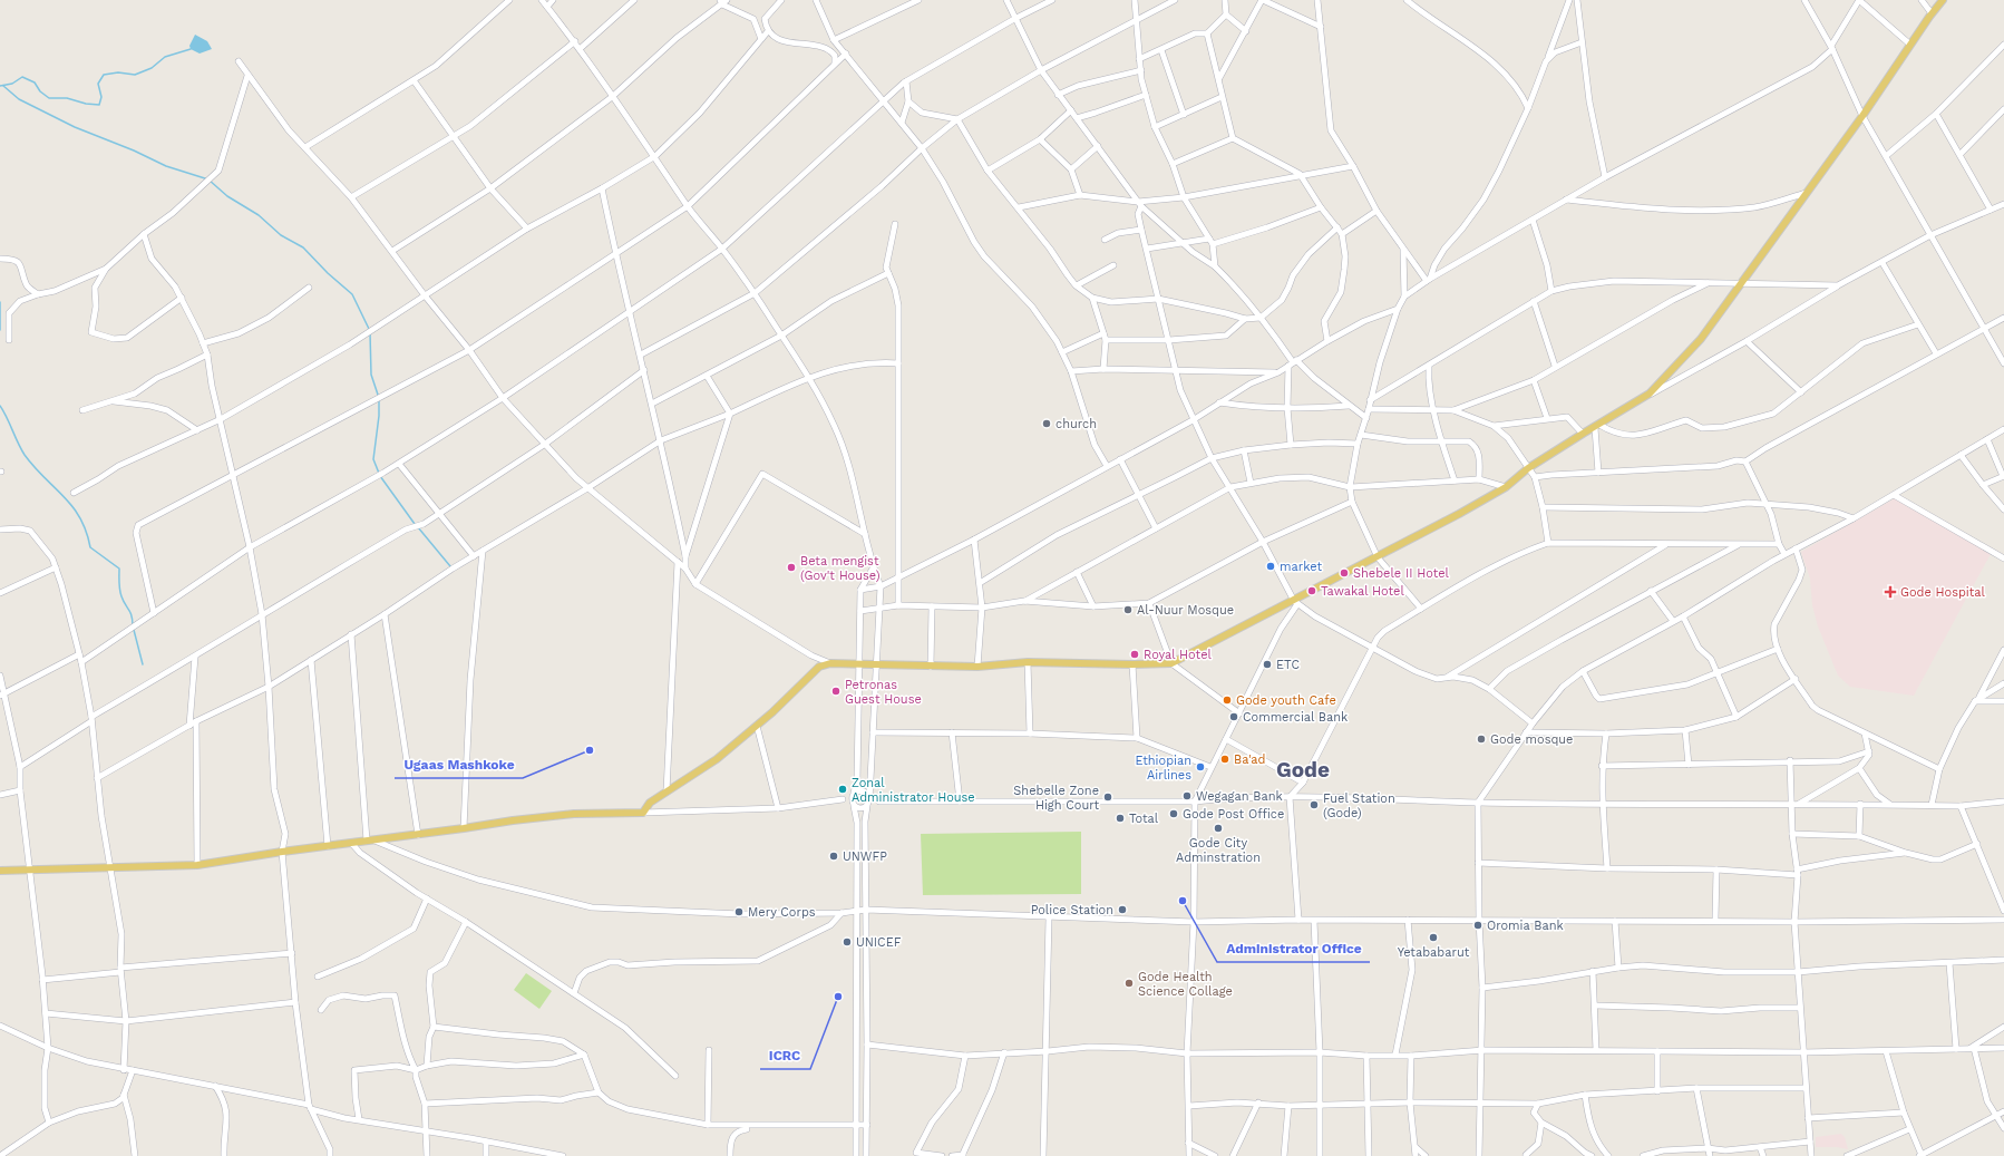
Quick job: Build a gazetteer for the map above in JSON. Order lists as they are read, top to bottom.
{
  "districts": ["Gode"],
  "places": {
    "other": [
      "church",
      "market",
      "Beta mengist (Gov't House)",
      "Shebele II Hotel",
      "Tawakal Hotel",
      "Al-Nuur Mosque",
      "Royal Hotel",
      "ETC",
      "Petronas Guest House",
      "Gode youth Cafe",
      "Commercial Bank",
      "Gode mosque",
      "Ugaas Mashkoke",
      "Ba'ad",
      "Ethiopian Airlines",
      "Zonal Administrator House",
      "Wegagan Bank",
      "Shebelle Zone High Court",
      "Fuel Station (Gode)",
      "Gode Post Office",
      "Total",
      "Gode City Adminstration",
      "UNWFP",
      "Administrator Office",
      "Police Station",
      "Mery Corps",
      "Oromia Bank",
      "Yetababarut",
      "UNICEF",
      "Gode Health Science Collage",
      "ICRC"
    ],
    "health": ["Gode Hospital"]
  }
}
